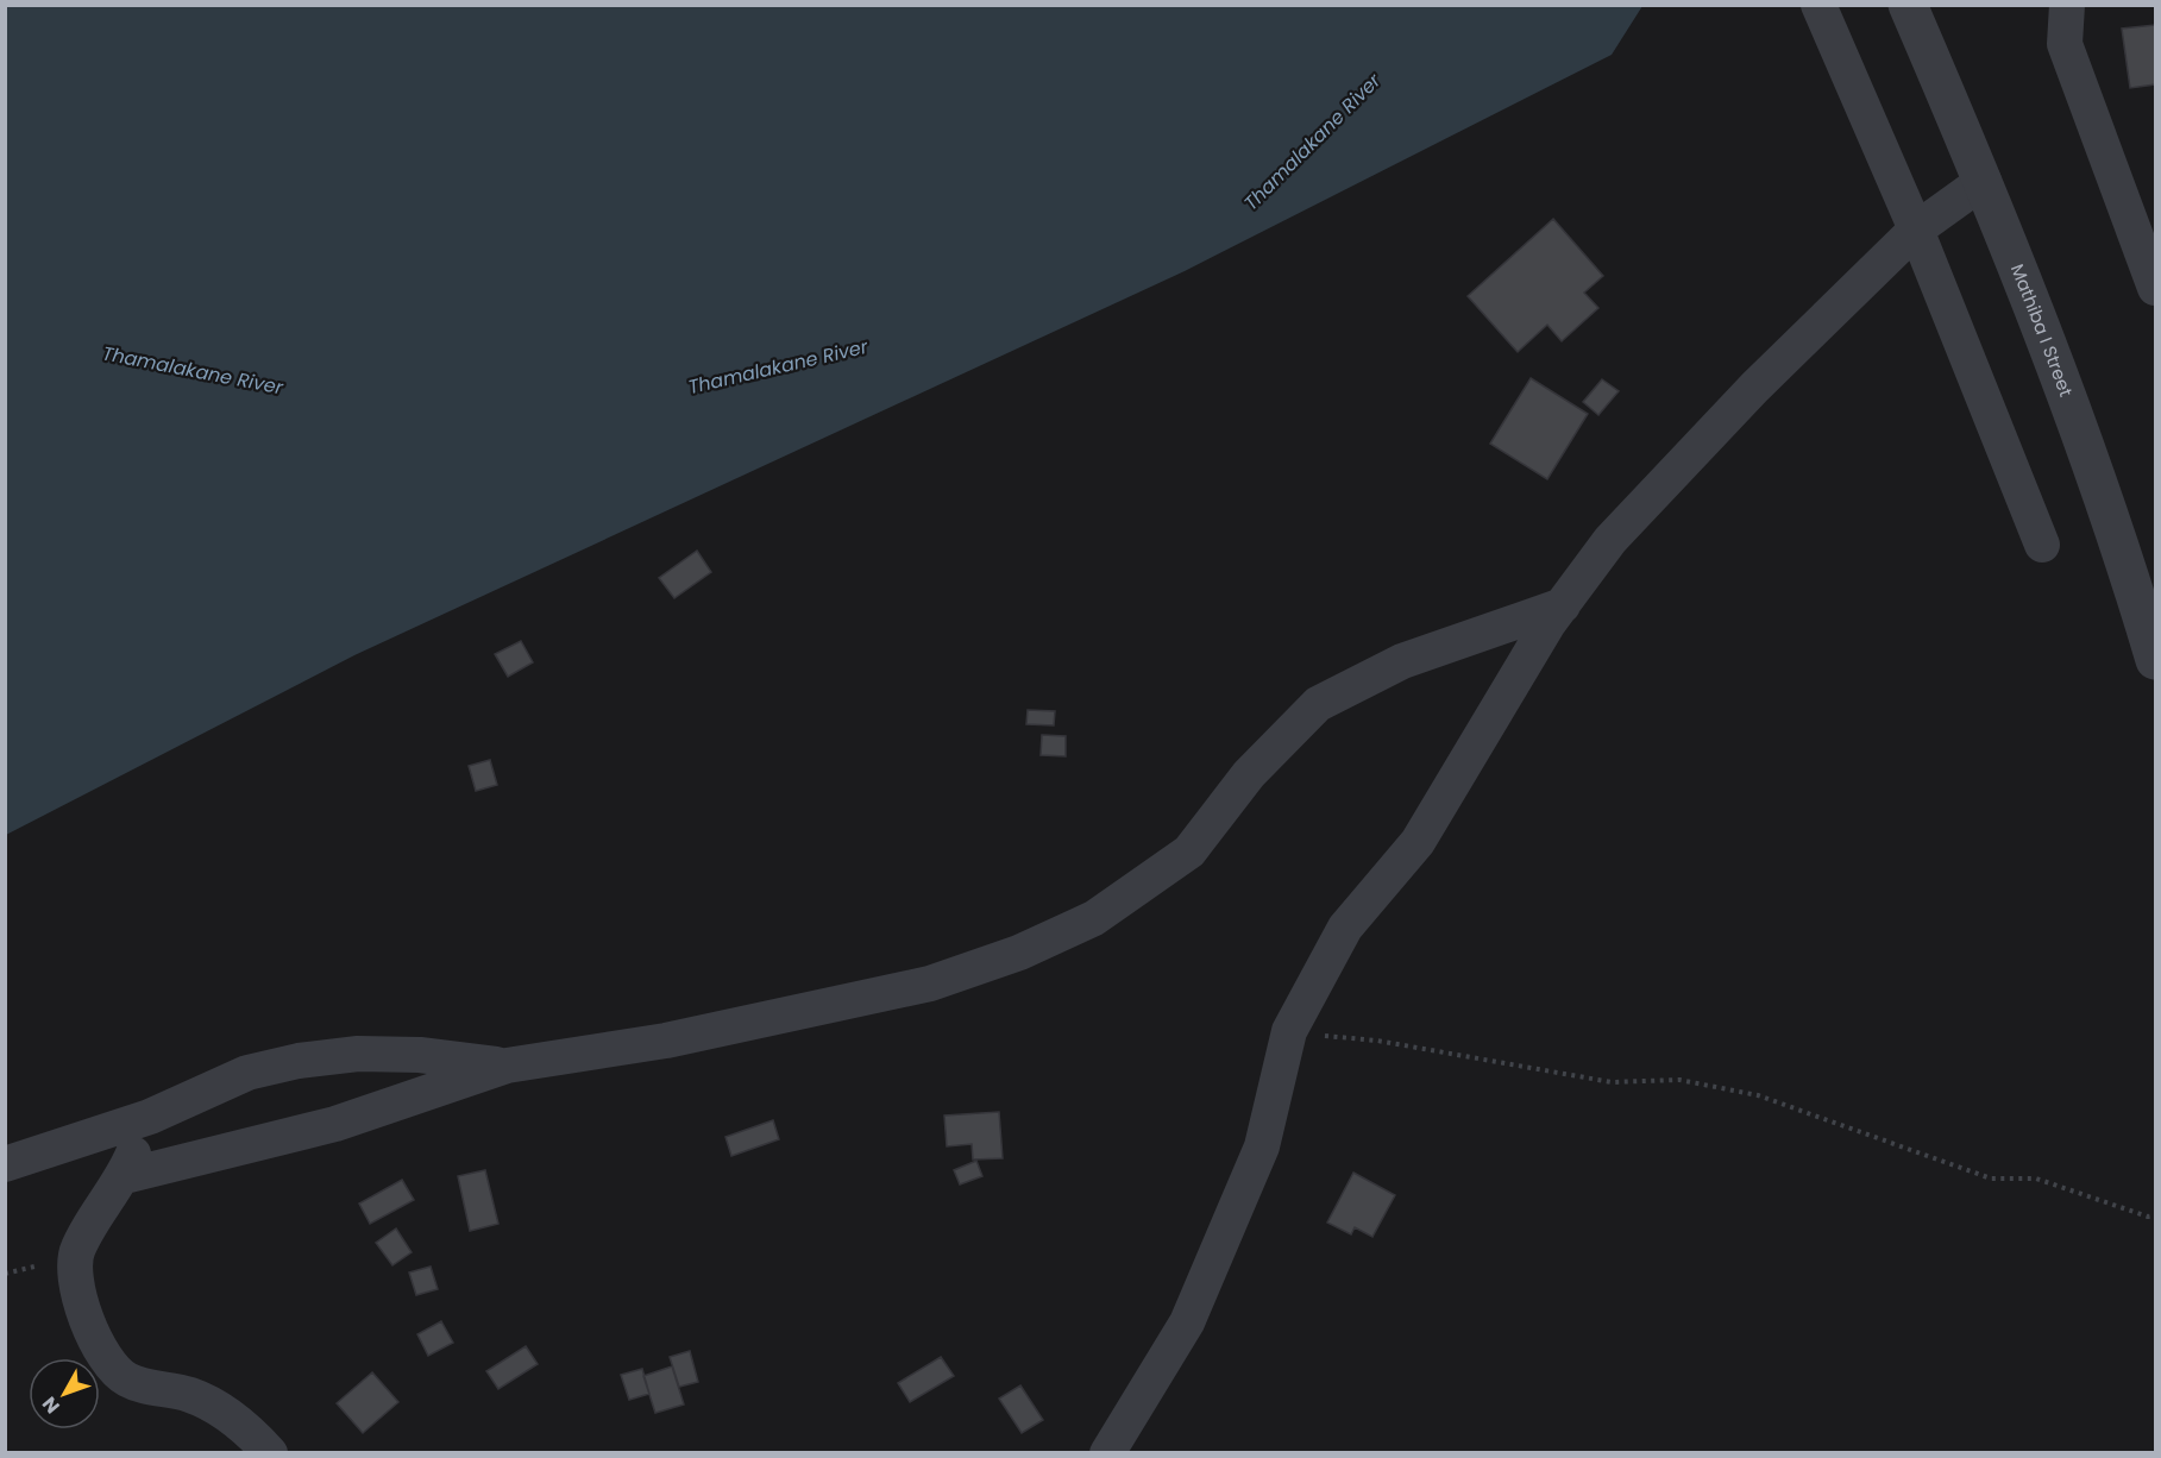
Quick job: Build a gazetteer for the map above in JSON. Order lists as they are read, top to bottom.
{
  "streets": {
    "street": ["Mathiba I Street"]
  },
  "water": ["Thamalakane River"],
  "north": "bottom left"
}
